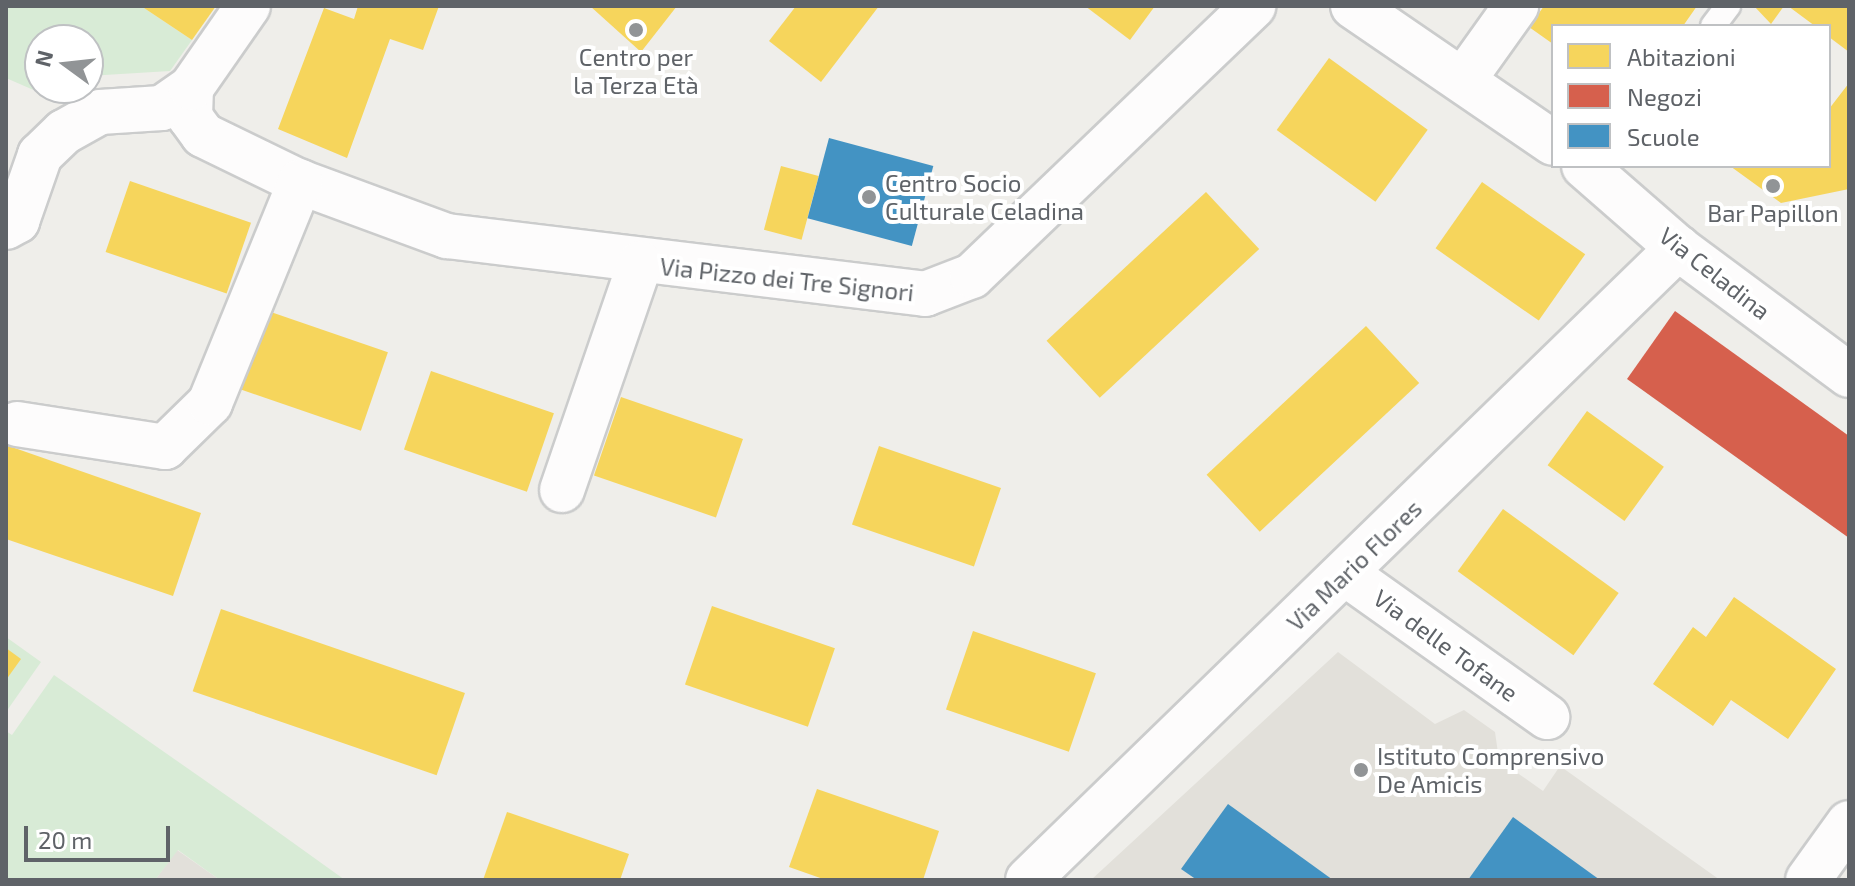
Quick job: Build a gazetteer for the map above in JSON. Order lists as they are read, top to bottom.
{
  "streets": {
    "street": [
      "Via Celadina",
      "Via Pizzo dei Tre Signori",
      "Via Mario Flores",
      "Via delle Tofane"
    ]
  },
  "crossings": [
    ["Via Celadina", "Via Mario Flores"],
    ["Via Mario Flores", "Via delle Tofane"]
  ],
  "places": [
    "Centro per la Terza Età",
    "Bar Papillon",
    "Centro Socio Culturale Celadina",
    "Istituto Comprensivo De Amicis"
  ],
  "legend": ["Abitazioni", "Negozi", "Scuole"],
  "scale_bar": "20 m",
  "north": "left"
}
